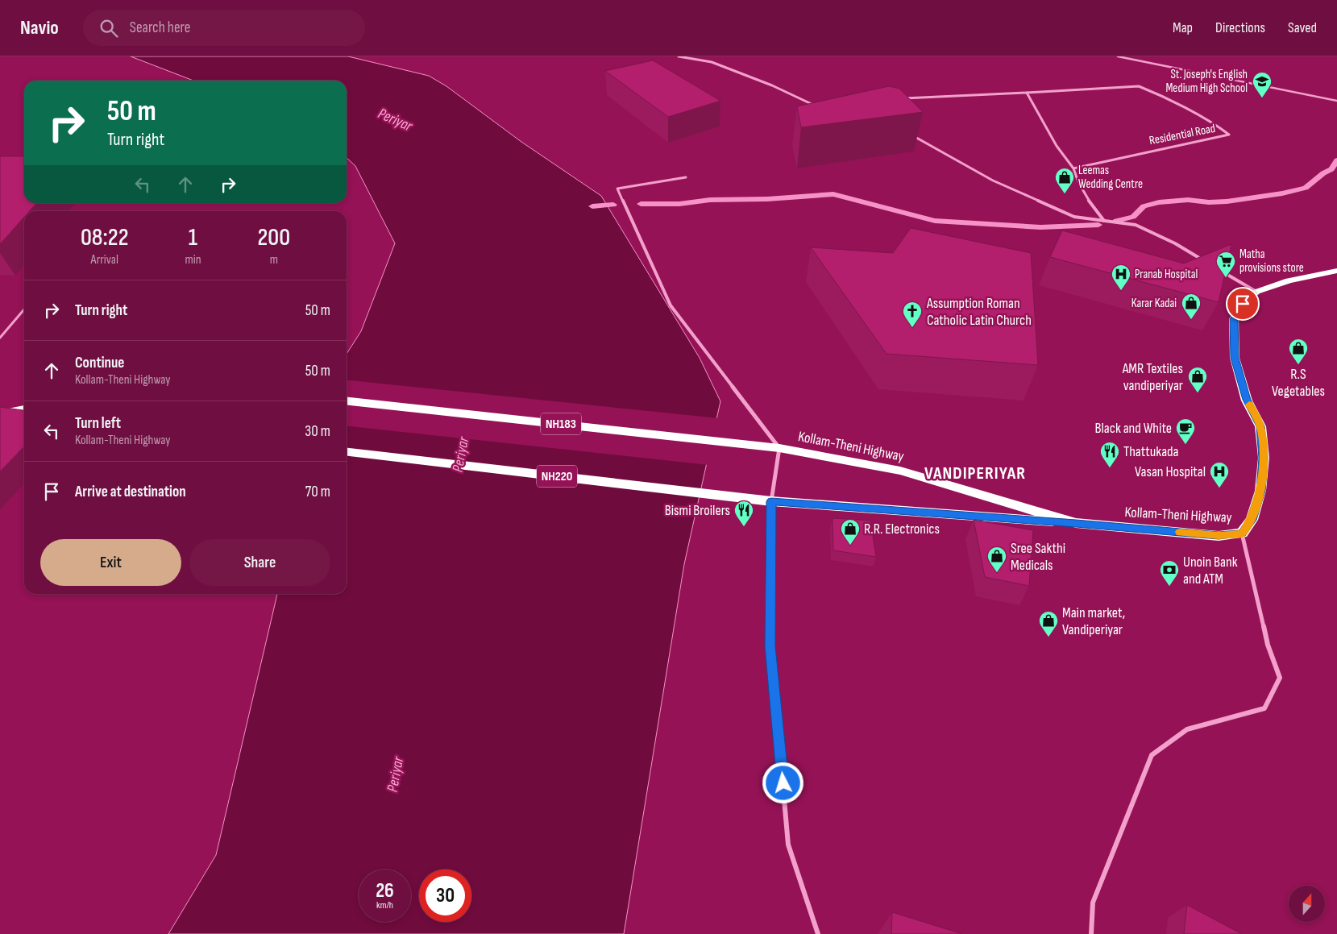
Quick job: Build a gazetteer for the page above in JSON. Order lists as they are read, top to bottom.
{
  "streets": {
    "highway": ["NH183", "Kollam-Theni Highway", "NH220"],
    "street": ["Residential Road"]
  },
  "crossings": [
    ["NH183", "Kollam-Theni Highway"],
    ["Kollam-Theni Highway", "NH220"]
  ],
  "districts": ["VANDIPERIYAR"],
  "water": ["Periyar"],
  "places": {
    "school or university": ["St. Joseph's English Medium High School"],
    "shop": [
      "Leemas Wedding Centre",
      "Karar Kadai",
      "R.S Vegetables",
      "AMR Textiles vandiperiyar",
      "R.R. Electronics",
      "Sree Sakthi Medicals",
      "Main market, Vandiperiyar"
    ],
    "supermarket": ["Matha provisions store"],
    "hospital": ["Pranab Hospital", "Vasan Hospital"],
    "church": ["Assumption Roman Catholic Latin Church"],
    "cafe": ["Black and White"],
    "restaurant": ["Thattukada", "Bismi Broilers"],
    "bank": ["Unoin Bank and ATM"]
  },
  "north": "top",
  "page": {
    "header": "Navio",
    "search": "Search here",
    "nav": ["Map", "Directions", "Saved"],
    "turn": ["50 m", "Turn right"],
    "eta": [
      "08:22",
      "Arrival",
      "1",
      "min",
      "200",
      "m"
    ],
    "list": [
      {
        "name": "Turn right",
        "value": "50 m"
      },
      {
        "name": "Continue",
        "note": "Kollam-Theni Highway",
        "value": "50 m"
      },
      {
        "name": "Turn left",
        "note": "Kollam-Theni Highway",
        "value": "30 m"
      },
      {
        "name": "Arrive at destination",
        "value": "70 m"
      }
    ],
    "buttons": ["Exit", "Share"],
    "speed": "26 km/h",
    "limit": "30"
  }
}
